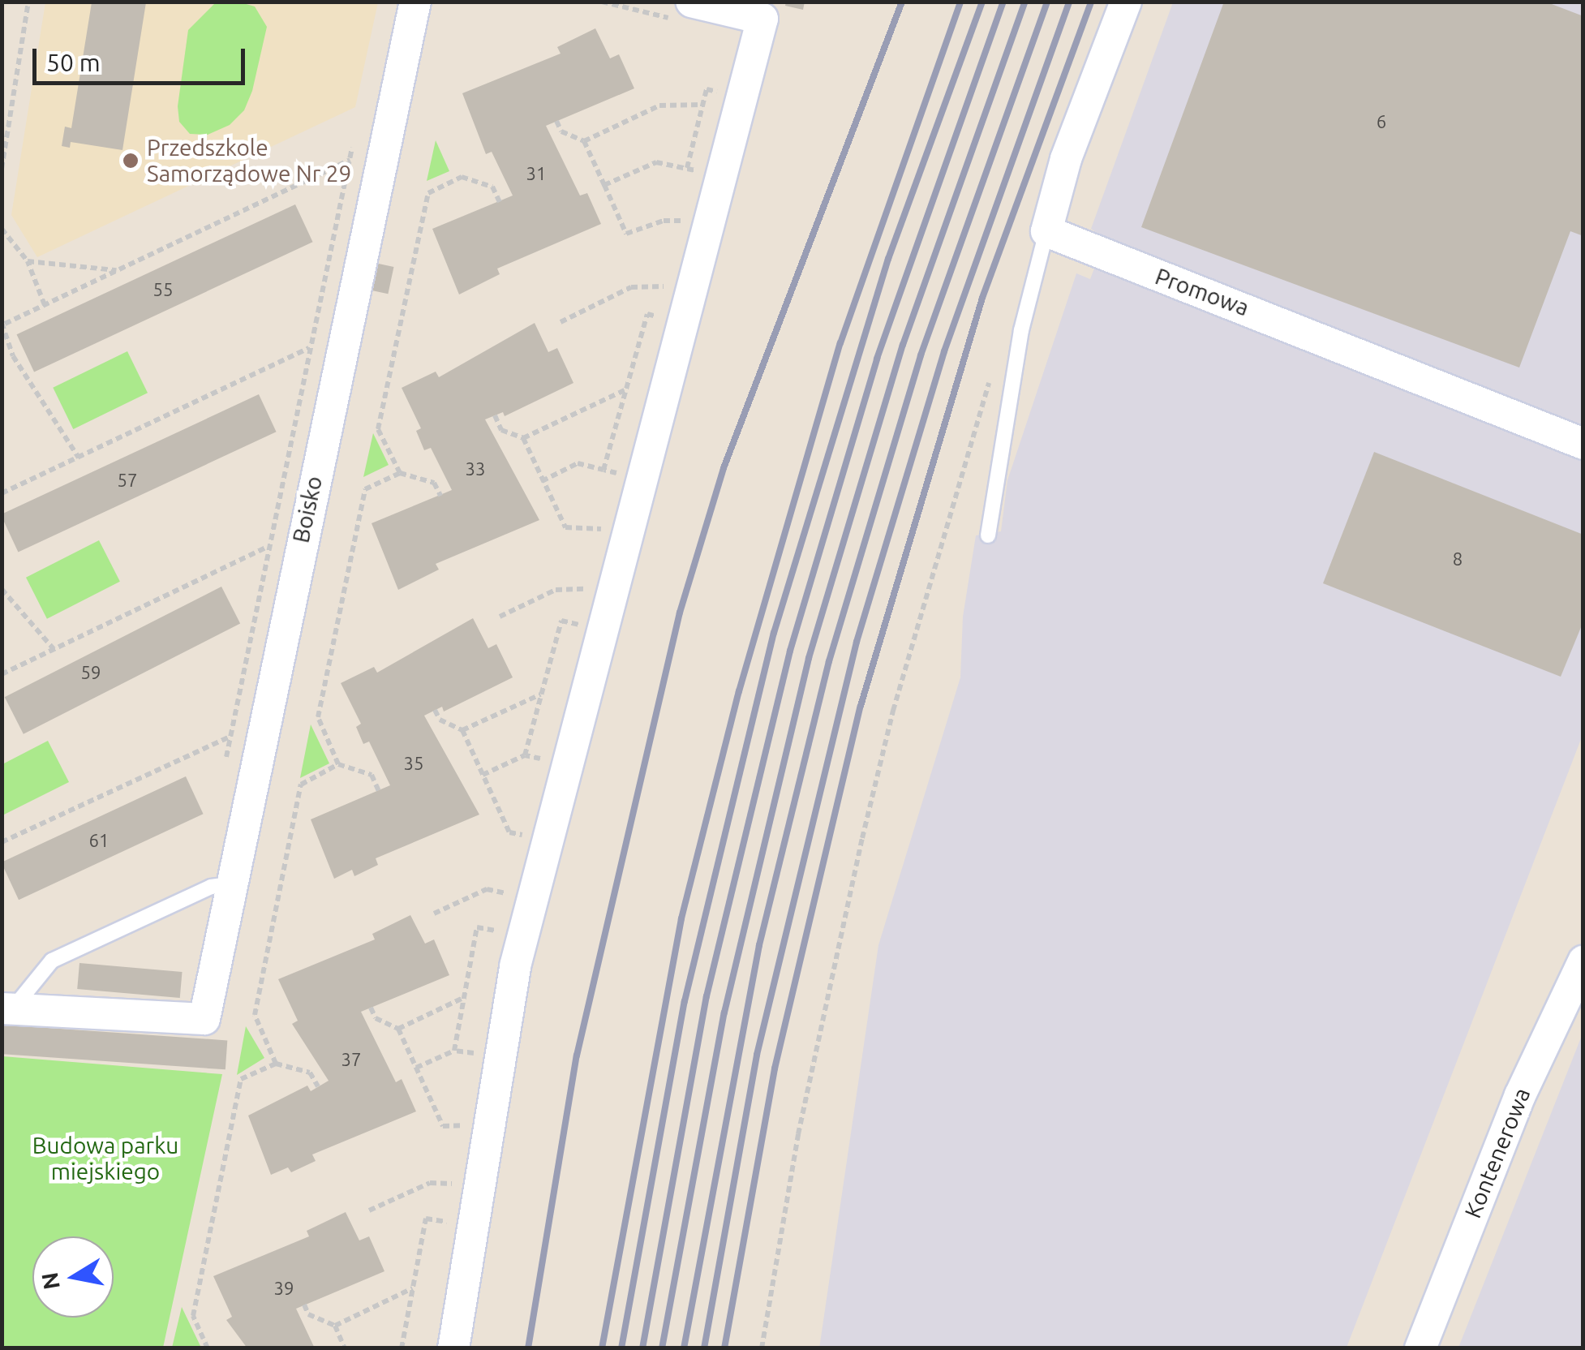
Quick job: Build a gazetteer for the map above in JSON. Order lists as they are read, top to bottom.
{
  "streets": {
    "street": ["Promowa", "Boisko", "Kontenerowa"]
  },
  "parks": ["Budowa parku miejskiego"],
  "places": ["Przedszkole Samorządowe Nr 29"],
  "house_numbers": [
    "6",
    "31",
    "55",
    "33",
    "57",
    "8",
    "59",
    "35",
    "61",
    "37",
    "39"
  ],
  "scale_bar": "50 m",
  "north": "left"
}
